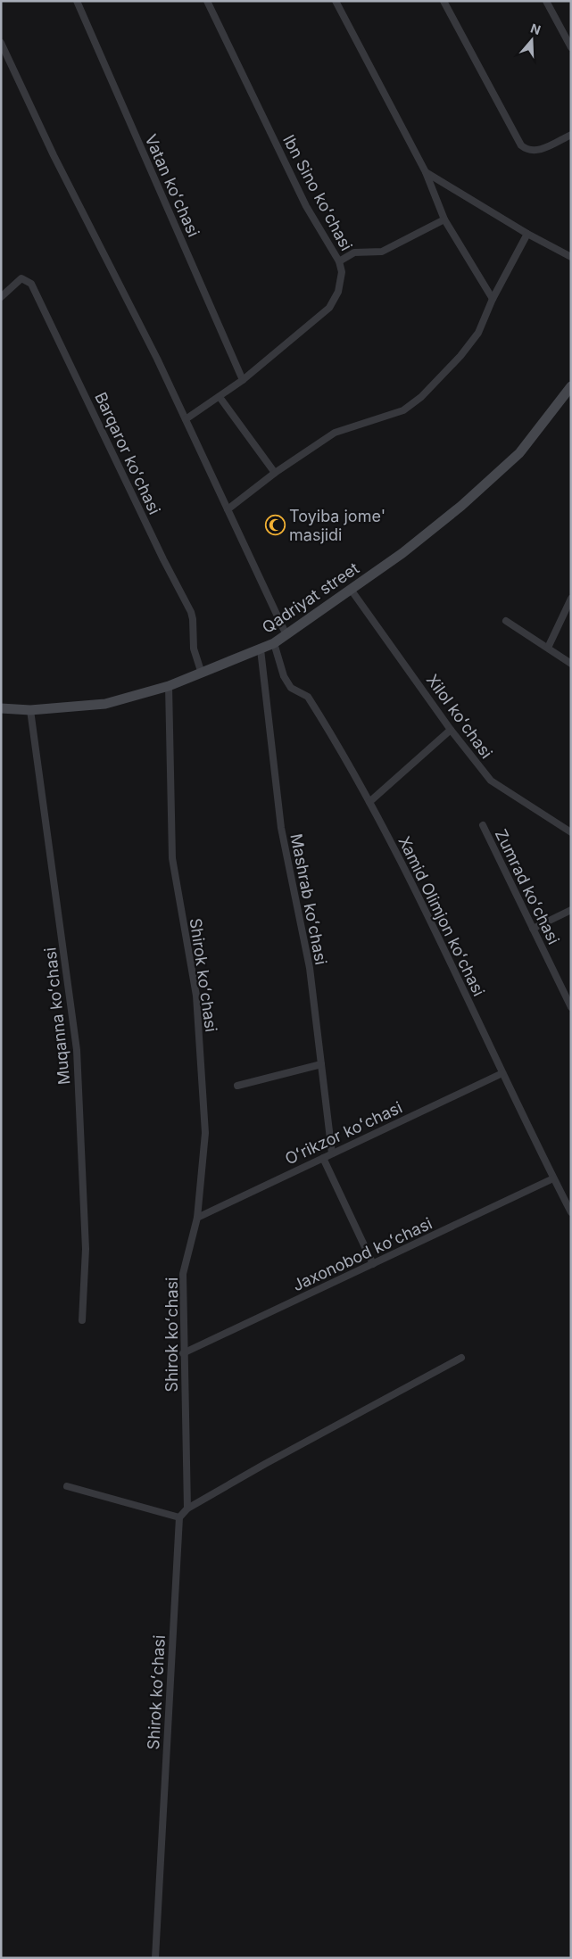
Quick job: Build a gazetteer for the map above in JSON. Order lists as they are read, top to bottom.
{
  "streets": {
    "street": [
      "Vatan koʻchasi",
      "Ibn Sino koʻchasi",
      "Barqaror koʻchasi",
      "Qadriyat street",
      "Xilol koʻchasi",
      "Zumrad koʻchasi",
      "Mashrab koʻchasi",
      "Xamid Olimjon koʻchasi",
      "Shirok koʻchasi",
      "Muqanna koʻchasi",
      "Oʻrikzor koʻchasi",
      "Jaxonobod koʻchasi"
    ]
  },
  "crossings": [
    ["Vatan koʻchasi", "Ibn Sino koʻchasi"],
    ["Barqaror koʻchasi", "Qadriyat street"],
    ["Qadriyat street", "Xilol koʻchasi"],
    ["Qadriyat street", "Mashrab koʻchasi"],
    ["Qadriyat street", "Xamid Olimjon koʻchasi"],
    ["Qadriyat street", "Shirok koʻchasi"],
    ["Qadriyat street", "Muqanna koʻchasi"],
    ["Mashrab koʻchasi", "Oʻrikzor koʻchasi"],
    ["Xamid Olimjon koʻchasi", "Oʻrikzor koʻchasi"],
    ["Xamid Olimjon koʻchasi", "Jaxonobod koʻchasi"],
    ["Shirok koʻchasi", "Oʻrikzor koʻchasi"],
    ["Shirok koʻchasi", "Jaxonobod koʻchasi"]
  ],
  "places": {
    "mosque": ["Toyiba jome' masjidi"]
  },
  "north": "top"
}
